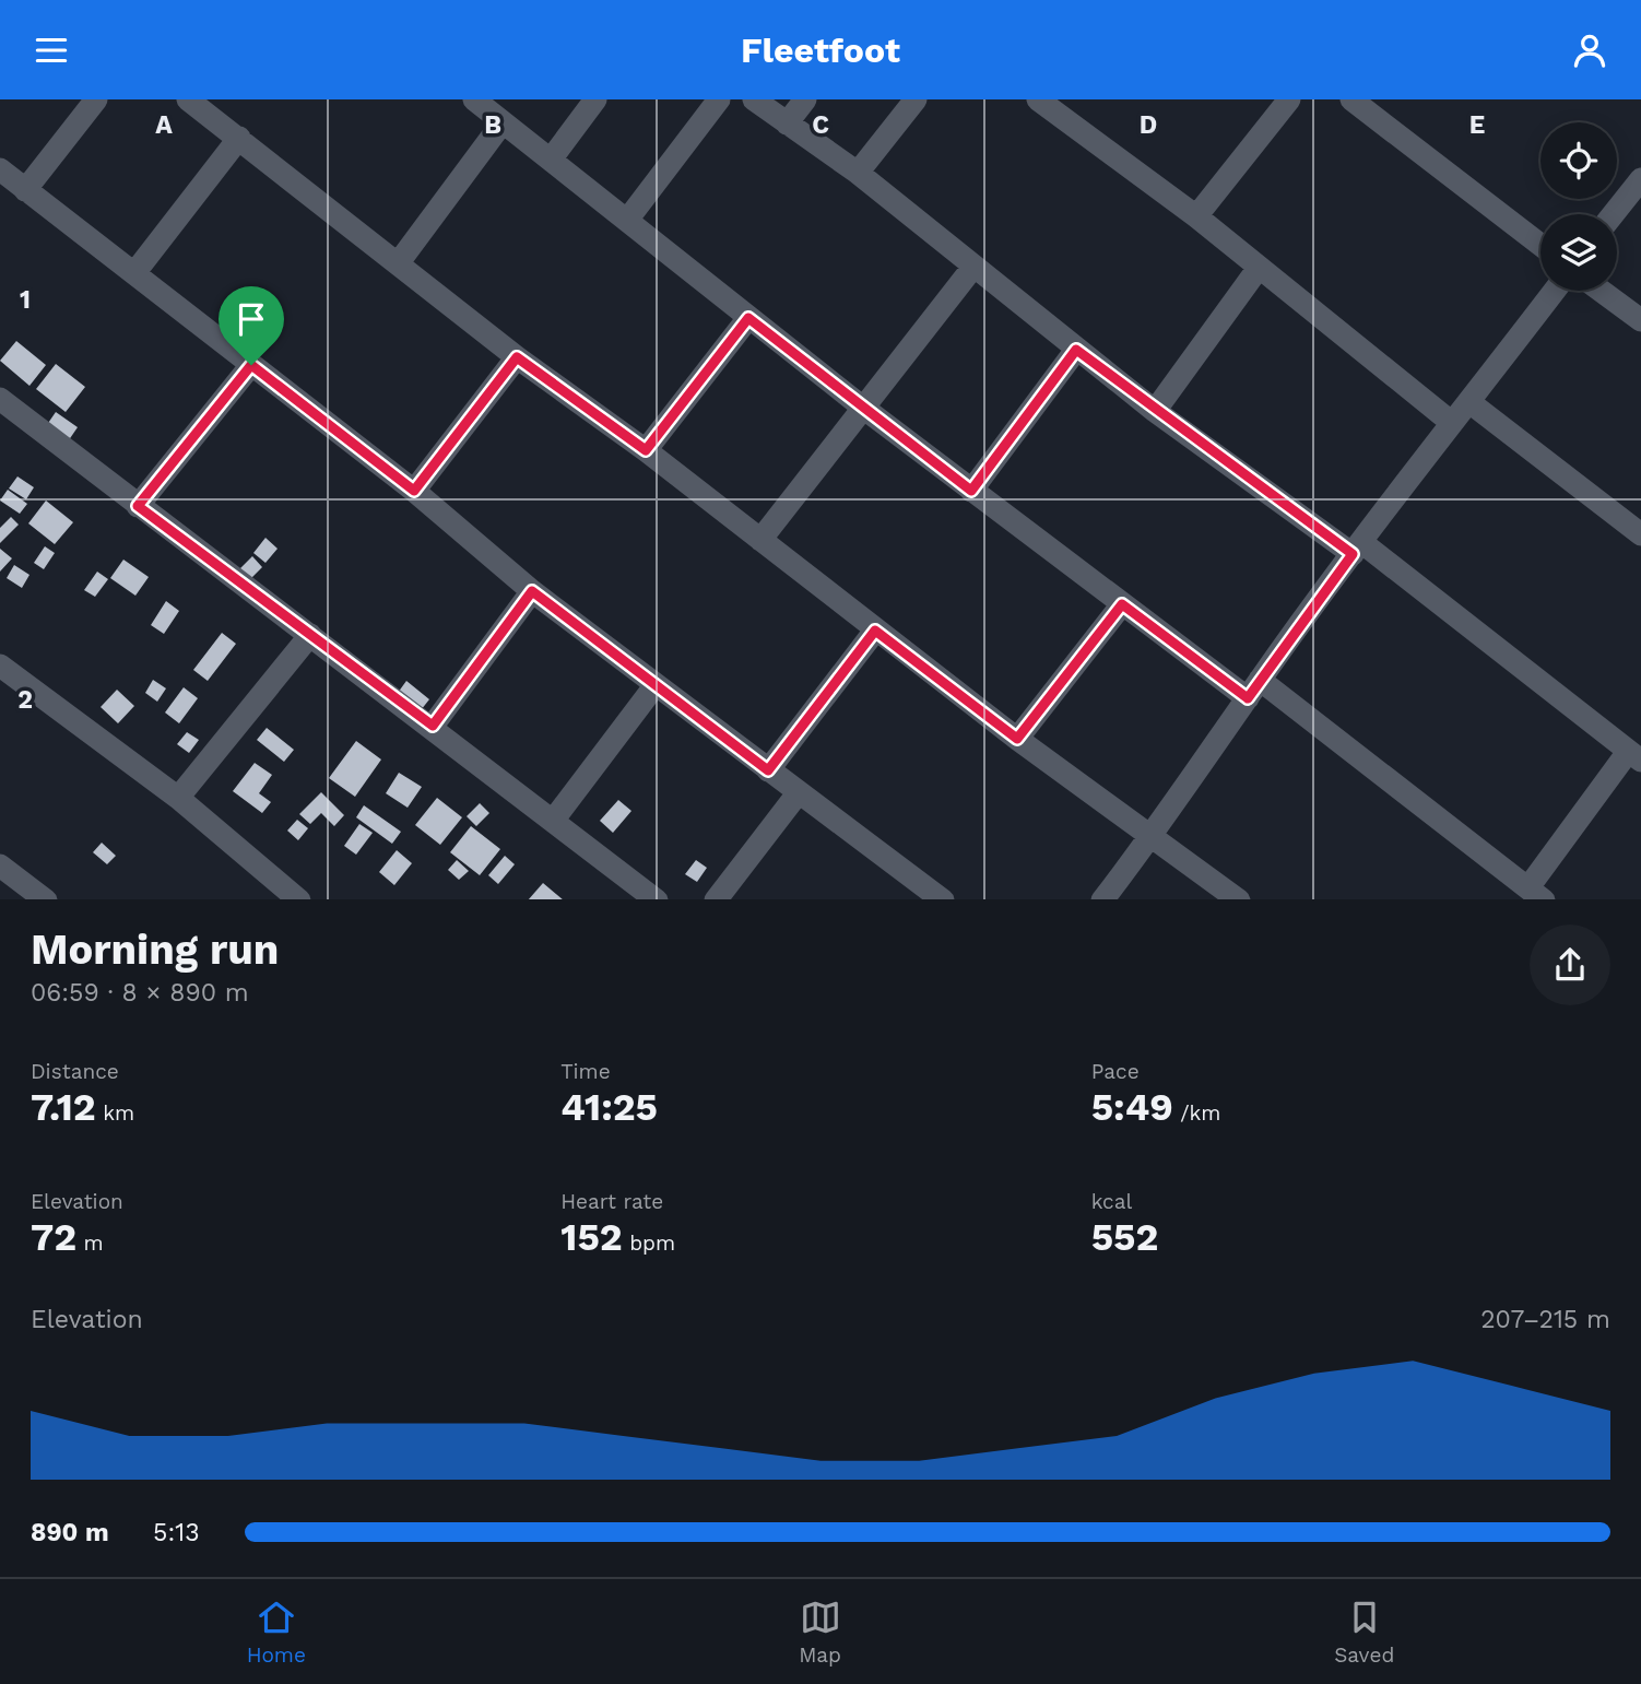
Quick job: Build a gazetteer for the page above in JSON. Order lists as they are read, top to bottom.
{
  "page": {
    "header": "Fleetfoot",
    "heading": ["Morning run", "06:59 · 8 × 890 m"],
    "stats": [
      ["Distance", "7.12 km"],
      ["Time", "41:25"],
      ["Pace", "5:49 /km"],
      ["Elevation", "72 m"],
      ["Heart rate", "152 bpm"],
      ["kcal", "552"]
    ],
    "chart": ["Elevation", "207–215 m"],
    "list": [
      {
        "name": "890 m",
        "note": "5:13"
      }
    ],
    "tabs": ["Home", "Map", "Saved"]
  },
  "grid": {
    "columns": [
      "A",
      "B",
      "C",
      "D",
      "E"
    ],
    "rows": ["1", "2"]
  }
}
